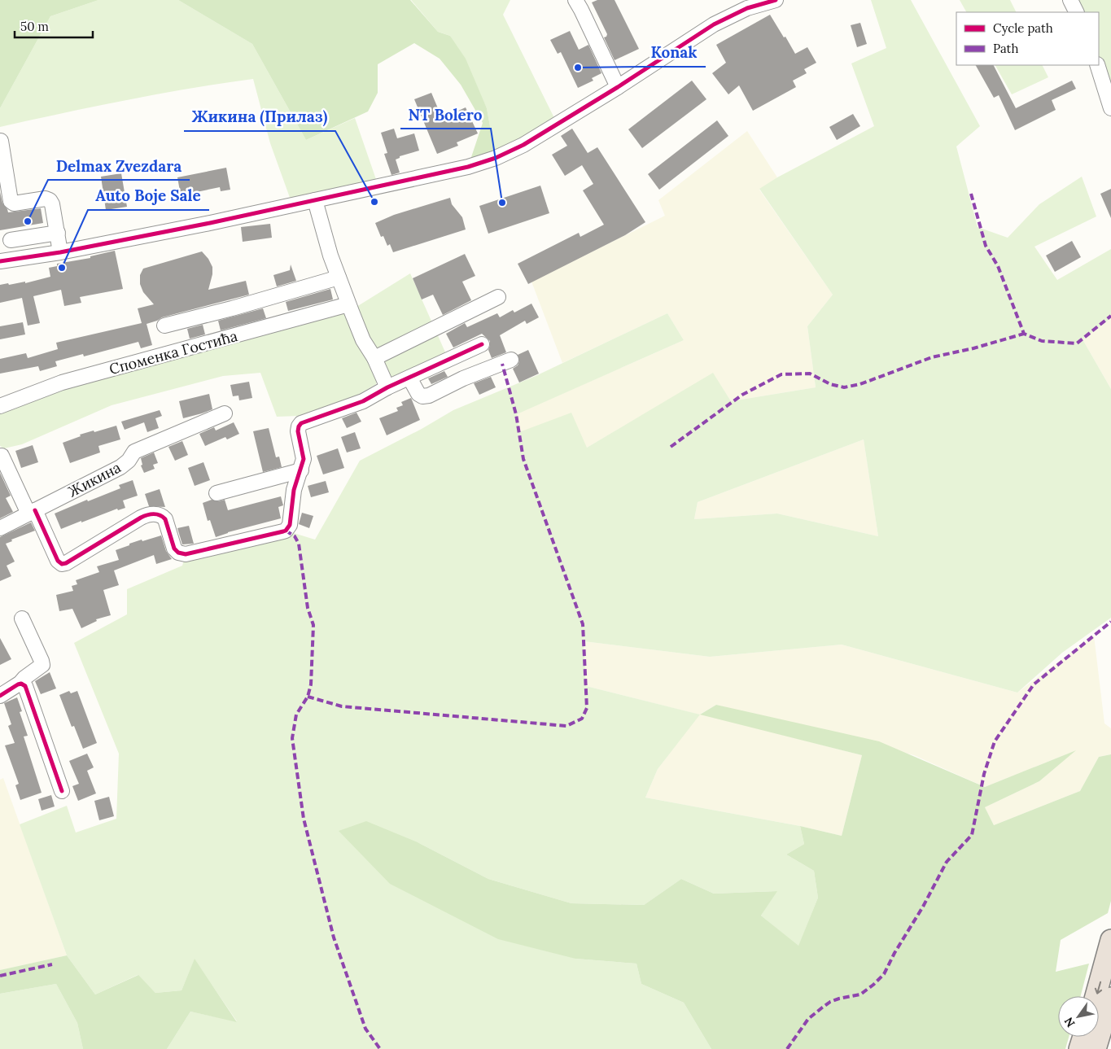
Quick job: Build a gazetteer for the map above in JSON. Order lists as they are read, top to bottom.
{
  "streets": {
    "street": ["Споменка Гостића", "Жикина"]
  },
  "places": [
    "Konak",
    "Жикина (Прилаз)",
    "NT Bolero",
    "Delmax Zvezdara",
    "Auto Boje Sale"
  ],
  "legend": ["Cycle path", "Path"],
  "scale_bar": "50 m",
  "north": "bottom left"
}
